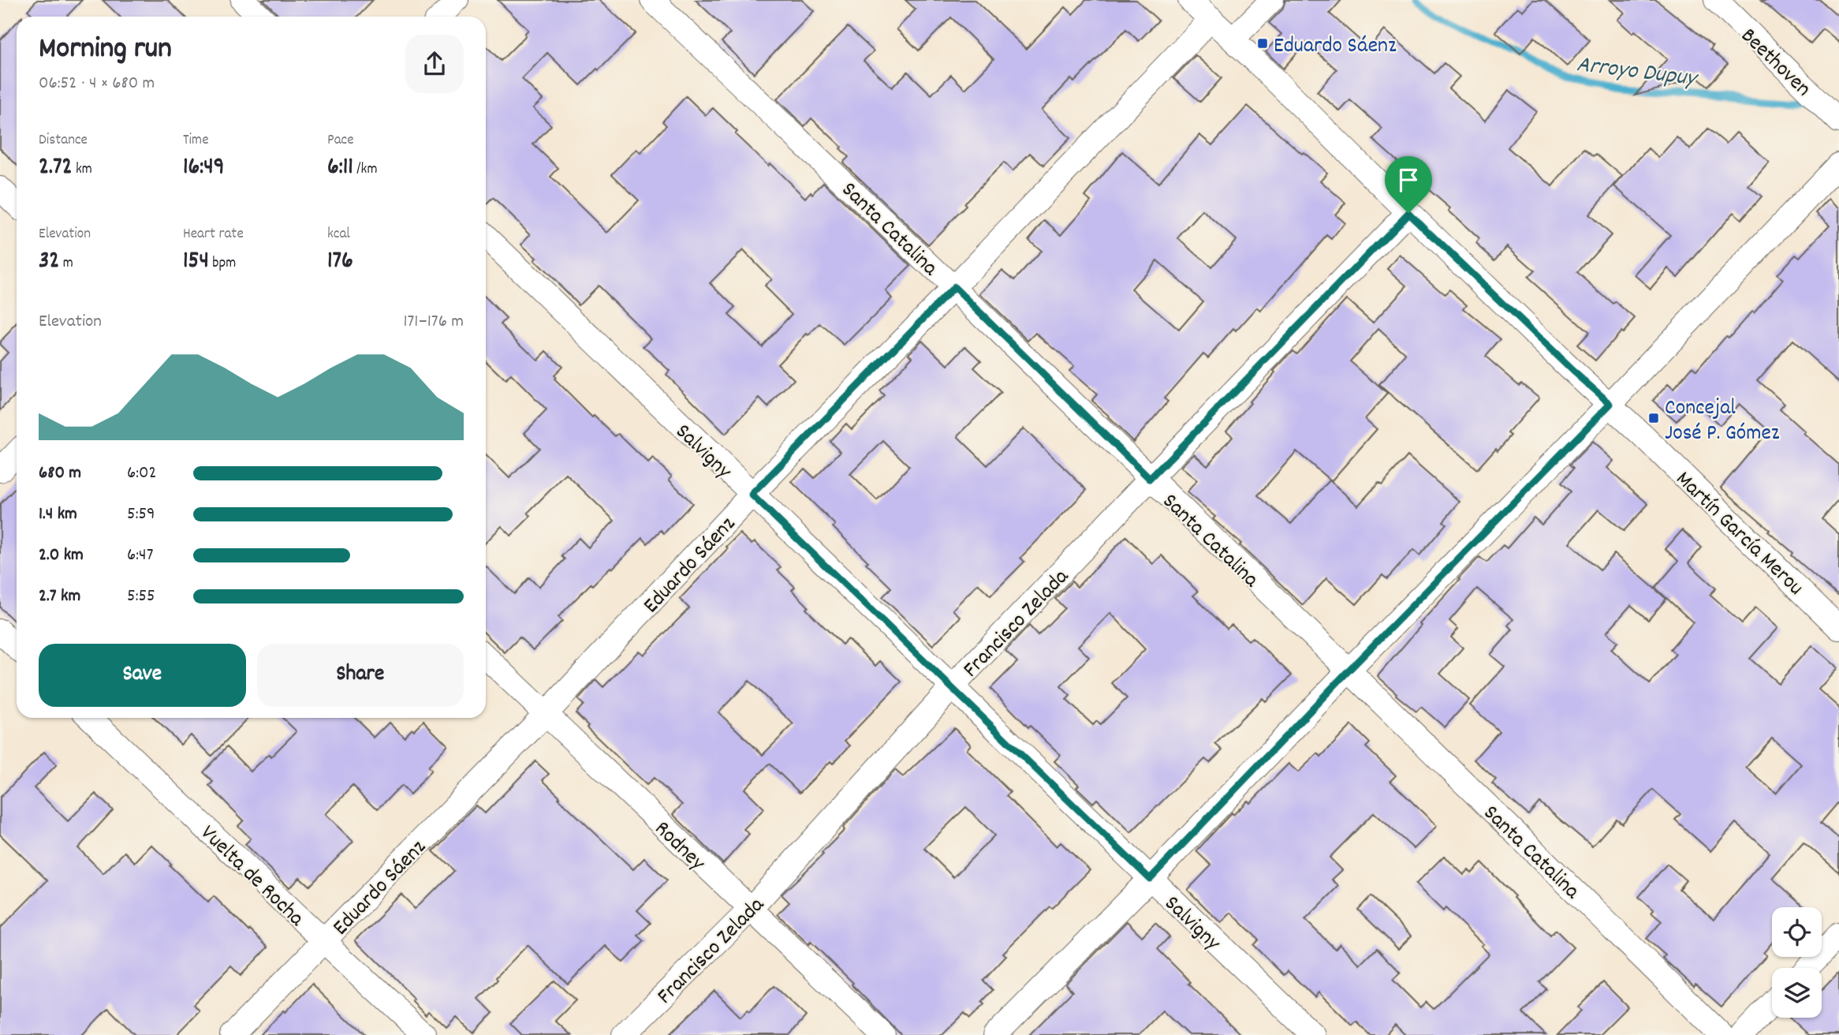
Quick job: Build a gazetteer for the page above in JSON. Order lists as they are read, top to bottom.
{
  "streets": {
    "street": [
      "Beethoven",
      "Santa Catalina",
      "Salvigny",
      "Martín García Merou",
      "Eduardo Sáenz",
      "Francisco Zelada",
      "Rodney",
      "Vuelta de Rocha"
    ]
  },
  "crossings": [
    ["Santa Catalina", "Eduardo Sáenz"],
    ["Santa Catalina", "Francisco Zelada"],
    ["Salvigny", "Eduardo Sáenz"],
    ["Salvigny", "Francisco Zelada"],
    ["Martín García Merou", "Eduardo Sáenz"],
    ["Martín García Merou", "Francisco Zelada"],
    ["Eduardo Sáenz", "Rodney"],
    ["Eduardo Sáenz", "Vuelta de Rocha"],
    ["Francisco Zelada", "Rodney"]
  ],
  "water": ["Arroyo Dupuy"],
  "places": {
    "transit": ["Eduardo Sáenz", "Concejal José P. Gómez"]
  },
  "page": {
    "heading": ["Morning run", "06:52 · 4 × 680 m"],
    "stats": [
      ["Distance", "2.72 km"],
      ["Time", "16:49"],
      ["Pace", "6:11 /km"],
      ["Elevation", "32 m"],
      ["Heart rate", "154 bpm"],
      ["kcal", "176"]
    ],
    "chart": ["Elevation", "171–176 m"],
    "list": [
      {
        "name": "680 m",
        "note": "6:02"
      },
      {
        "name": "1.4 km",
        "note": "5:59"
      },
      {
        "name": "2.0 km",
        "note": "6:47"
      },
      {
        "name": "2.7 km",
        "note": "5:55"
      }
    ],
    "buttons": ["Save", "Share"]
  }
}
